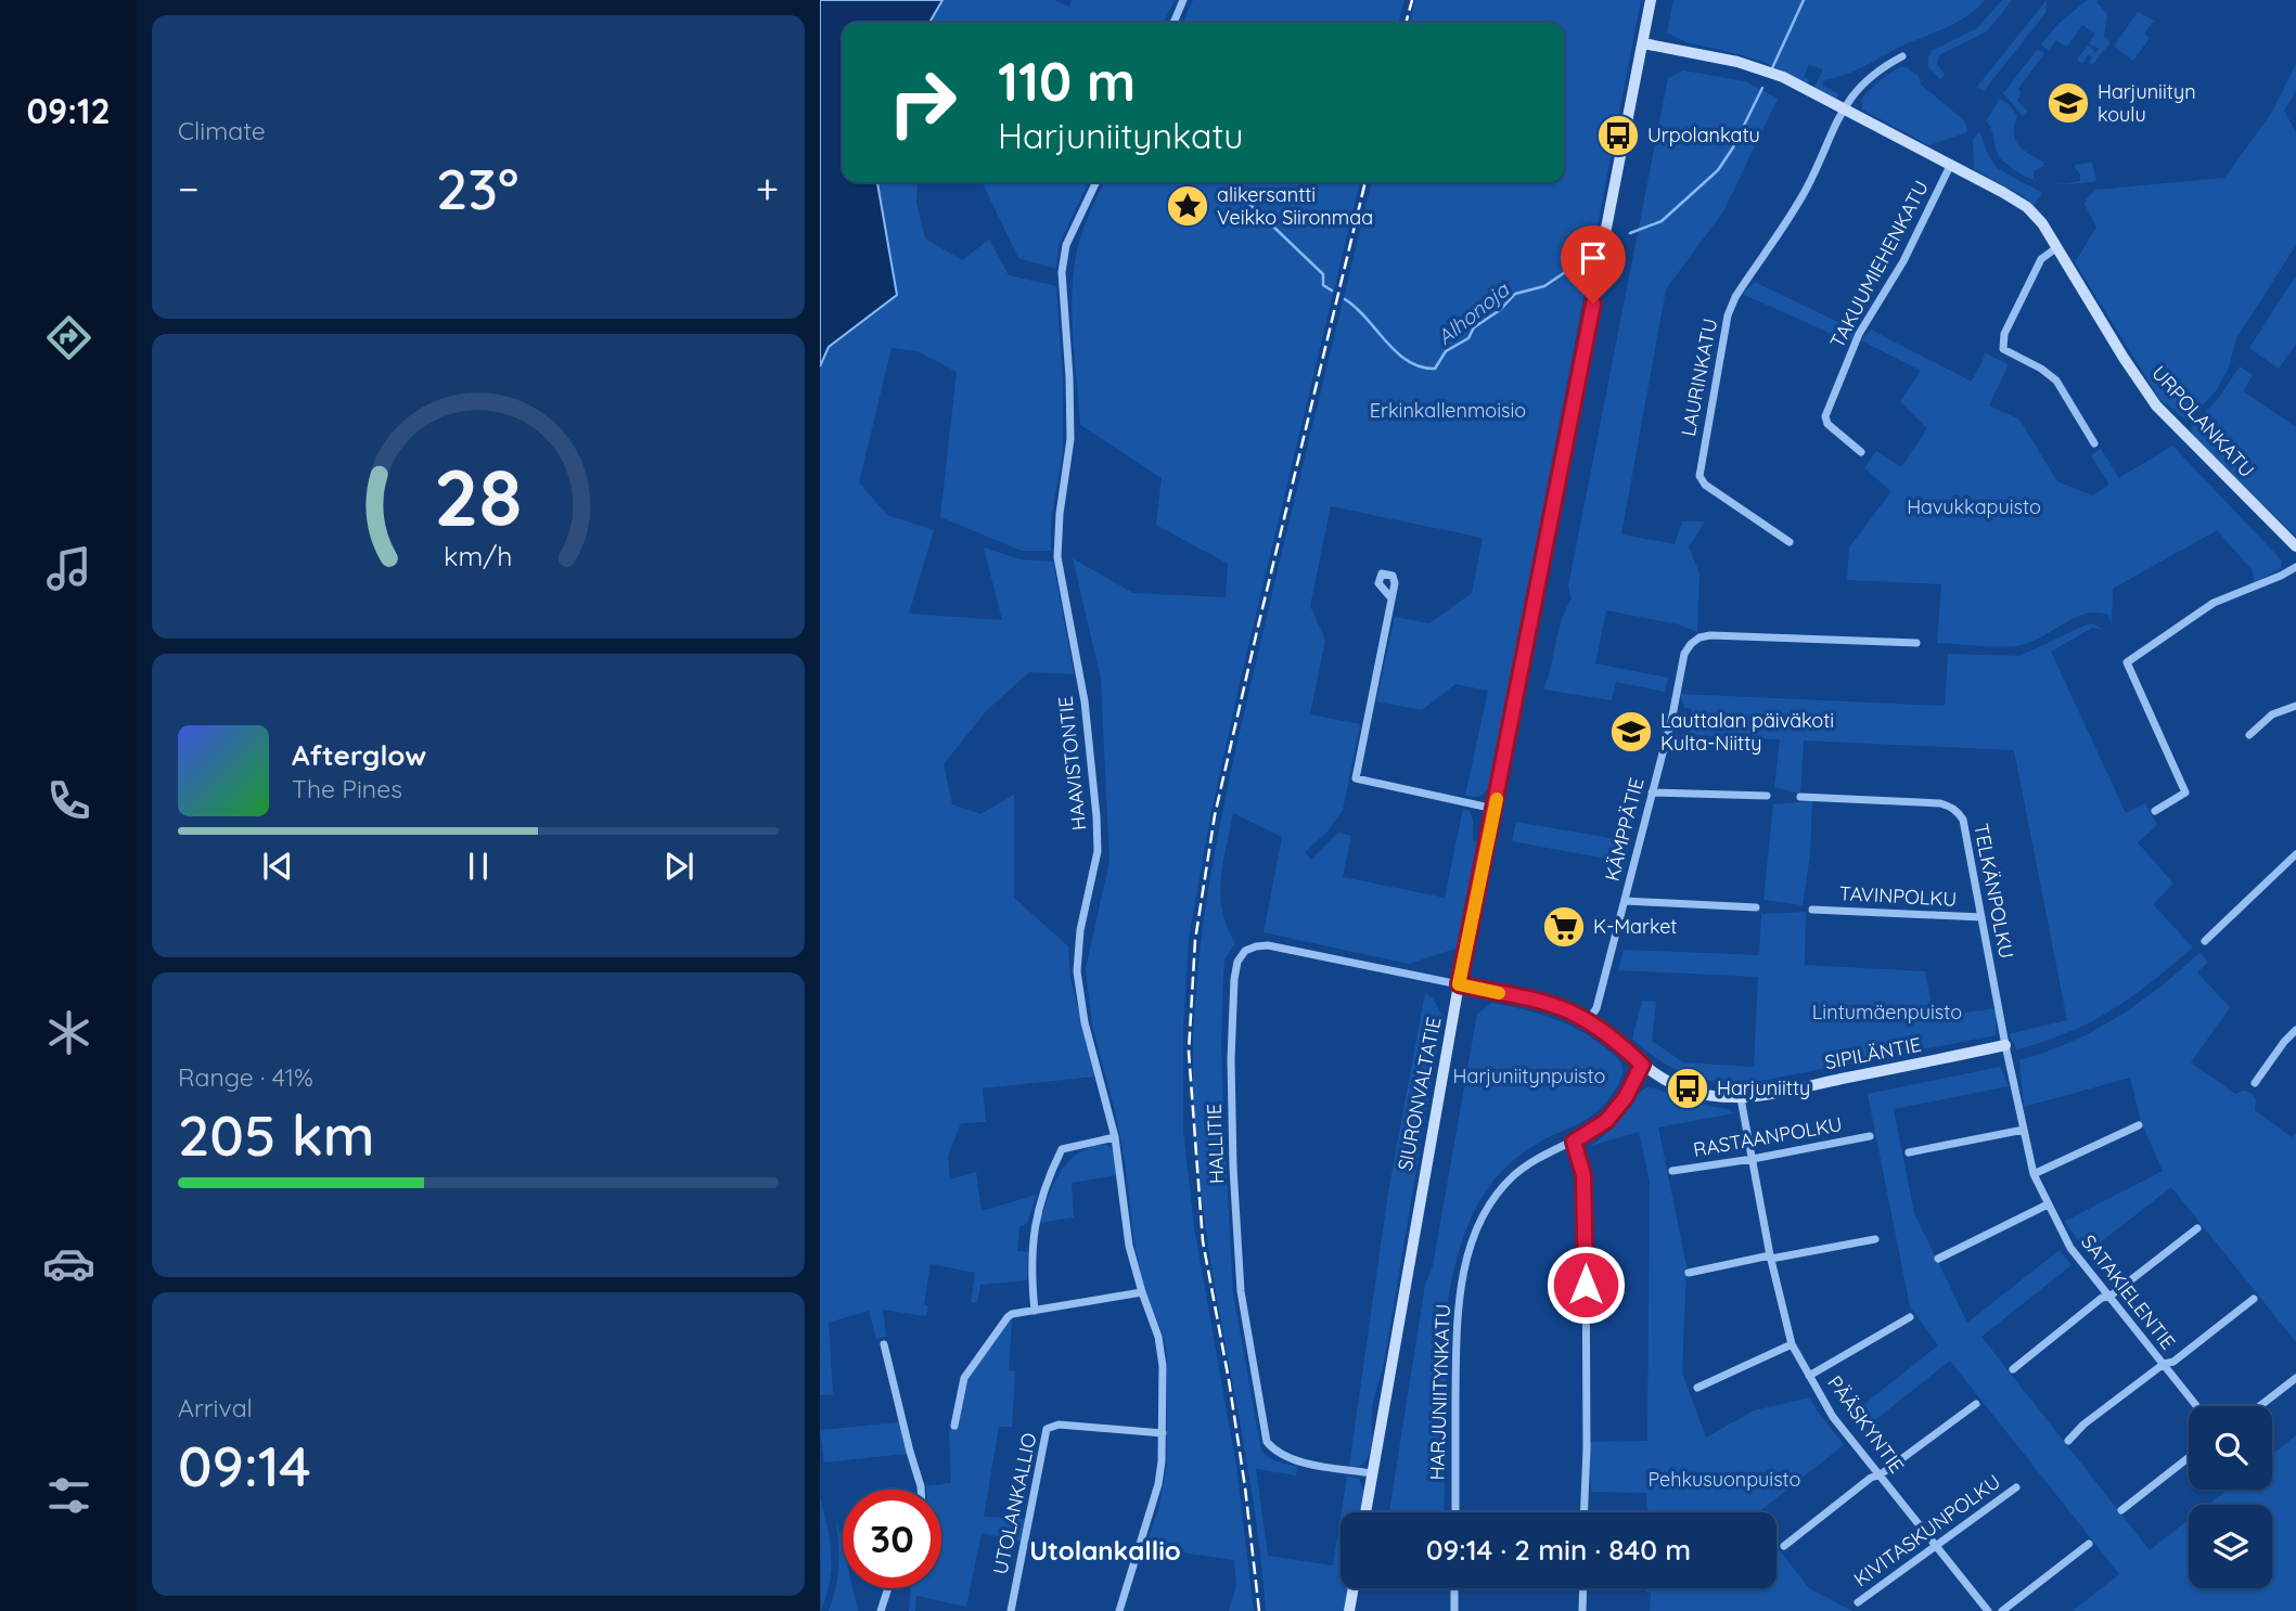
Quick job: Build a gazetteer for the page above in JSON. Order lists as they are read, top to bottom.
{
  "streets": {
    "main road": ["URPOLANKATU", "SIPILÄNTIE", "SIURONVALTATIE"],
    "street": [
      "TAKUUMIEHENKATU",
      "LAURINKATU",
      "HAAVISTONTIE",
      "KÄMPPÄTIE",
      "TELKÄNPOLKU",
      "TAVINPOLKU",
      "RASTAANPOLKU",
      "HALLITIE",
      "SATAKIELENTIE",
      "HARJUNIITYNKATU",
      "PÄÄSKYNTIE",
      "UTOLANKALLIO",
      "KIVITASKUNPOLKU"
    ]
  },
  "crossings": [
    ["TAKUUMIEHENKATU", "URPOLANKATU"],
    ["LAURINKATU", "URPOLANKATU"],
    ["URPOLANKATU", "SIURONVALTATIE"],
    ["HAAVISTONTIE", "UTOLANKALLIO"],
    ["KÄMPPÄTIE", "SIPILÄNTIE"],
    ["TELKÄNPOLKU", "TAVINPOLKU"],
    ["TELKÄNPOLKU", "SIPILÄNTIE"],
    ["TELKÄNPOLKU", "SATAKIELENTIE"],
    ["SIPILÄNTIE", "SIURONVALTATIE"],
    ["SIPILÄNTIE", "HALLITIE"],
    ["SIPILÄNTIE", "SATAKIELENTIE"],
    ["SIPILÄNTIE", "HARJUNIITYNKATU"],
    ["SIPILÄNTIE", "PÄÄSKYNTIE"],
    ["SIURONVALTATIE", "HALLITIE"],
    ["RASTAANPOLKU", "PÄÄSKYNTIE"],
    ["PÄÄSKYNTIE", "KIVITASKUNPOLKU"]
  ],
  "districts": ["Utolankallio"],
  "water": ["Alhonoja"],
  "parks": [
    "Erkinkallenmoisio",
    "Havukkapuisto",
    "Lintumäenpuisto",
    "Harjuniitynpuisto",
    "Pehkusuonpuisto"
  ],
  "places": {
    "school or university": ["Harjuniityn koulu", "Lauttalan päiväkoti Kulta-Niitty"],
    "bus stop": ["Urpolankatu", "Harjuniitty"],
    "place": ["alikersantti Veikko Siironmaa"],
    "supermarket": ["K-Market"]
  },
  "page": {
    "tabs": "09:12",
    "tile": [
      "Climate",
      ["Range · 41%", "205 km"],
      ["Arrival", "09:14"]
    ],
    "turn": ["110 m", "Harjuniitynkatu"],
    "heat": ["−", "23°", "+"],
    "song": ["Afterglow", "The Pines"],
    "limit": "30",
    "trip": "09:14 · 2 min · 840 m",
    "gauge": ["28", "km/h"]
  }
}
